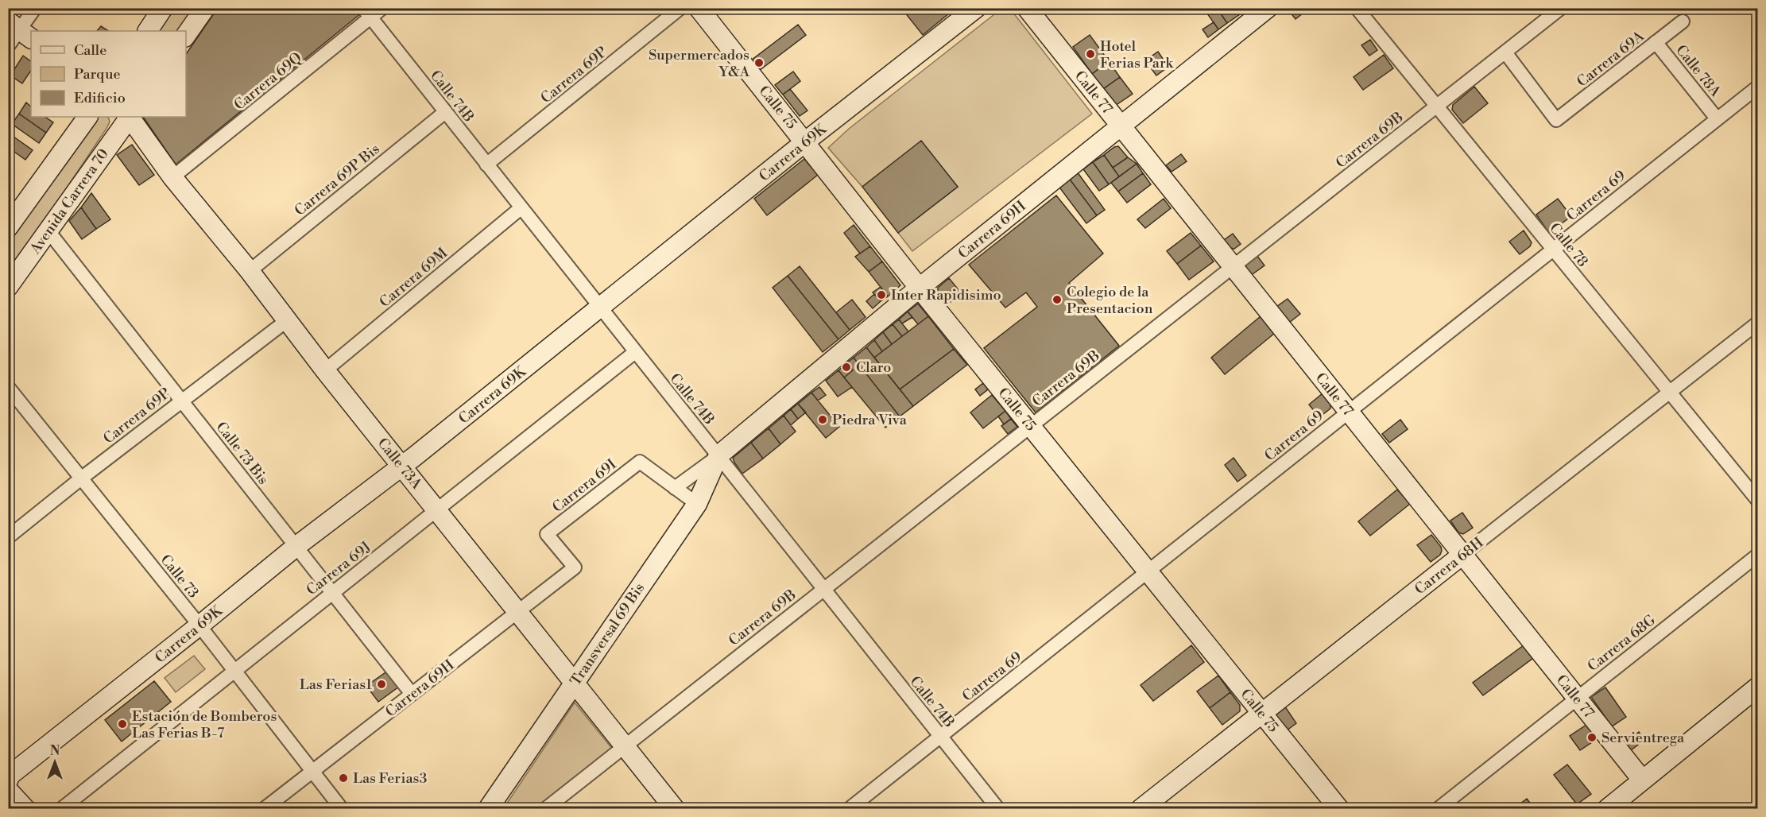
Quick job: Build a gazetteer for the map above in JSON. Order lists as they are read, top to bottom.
{
  "streets": {
    "street": [
      "Carrera 69A",
      "Calle 78A",
      "Carrera 69P",
      "Carrera 69Q",
      "Calle 77",
      "Calle 74B",
      "Calle 75",
      "Carrera 69B",
      "Carrera 69K",
      "Carrera 69P Bis",
      "Carrera 69",
      "Avenida Carrera 70",
      "Carrera 69H",
      "Calle 78",
      "Carrera 69M",
      "Calle 73 Bis",
      "Calle 73A",
      "Carrera 69I",
      "Carrera 68H",
      "Carrera 69J",
      "Calle 73",
      "Transversal 69 Bis",
      "Carrera 68G"
    ]
  },
  "crossings": [
    ["Carrera 69A", "Calle 78A"],
    ["Carrera 69A", "Carrera 69B"],
    ["Calle 78A", "Carrera 69"],
    ["Carrera 69P", "Calle 74B"],
    ["Carrera 69P", "Calle 73 Bis"],
    ["Carrera 69P", "Calle 73A"],
    ["Carrera 69P", "Calle 73"],
    ["Carrera 69Q", "Calle 74B"],
    ["Carrera 69Q", "Calle 73A"],
    ["Calle 77", "Carrera 69B"],
    ["Calle 77", "Carrera 69"],
    ["Calle 77", "Carrera 69H"],
    ["Calle 77", "Carrera 68H"],
    ["Calle 77", "Carrera 68G"],
    ["Calle 74B", "Carrera 69B"],
    ["Calle 74B", "Carrera 69K"],
    ["Calle 74B", "Carrera 69P Bis"],
    ["Calle 74B", "Carrera 69"],
    ["Calle 74B", "Carrera 69H"],
    ["Calle 74B", "Carrera 69M"],
    ["Calle 74B", "Carrera 69J"],
    ["Calle 74B", "Transversal 69 Bis"],
    ["Calle 75", "Carrera 69B"],
    ["Calle 75", "Carrera 69K"],
    ["Calle 75", "Carrera 69"],
    ["Calle 75", "Carrera 69H"],
    ["Calle 75", "Carrera 68H"],
    ["Carrera 69B", "Calle 78"],
    ["Carrera 69B", "Calle 73A"],
    ["Carrera 69K", "Calle 73 Bis"],
    ["Carrera 69K", "Calle 73A"],
    ["Carrera 69K", "Calle 73"],
    ["Carrera 69P Bis", "Calle 73A"],
    ["Carrera 69", "Calle 78"],
    ["Avenida Carrera 70", "Calle 73 Bis"],
    ["Carrera 69H", "Calle 73 Bis"],
    ["Carrera 69H", "Calle 73A"],
    ["Carrera 69H", "Carrera 69I"],
    ["Carrera 69H", "Calle 73"],
    ["Carrera 69H", "Transversal 69 Bis"],
    ["Calle 78", "Carrera 68H"],
    ["Carrera 69M", "Calle 73A"],
    ["Calle 73 Bis", "Carrera 69J"],
    ["Calle 73A", "Carrera 69J"],
    ["Calle 73A", "Transversal 69 Bis"],
    ["Carrera 69J", "Calle 73"]
  ],
  "places": [
    "Hotel Ferias Park",
    "Supermercados Y&A",
    "Inter Rapidisimo",
    "Colegio de la Presentacion",
    "Claro",
    "Piedra Viva",
    "Las Ferias1",
    "Estación de Bomberos Las Ferias B-7",
    "Servientrega",
    "Las Ferias3"
  ],
  "legend": ["Calle", "Parque", "Edificio"],
  "north": "top"
}
